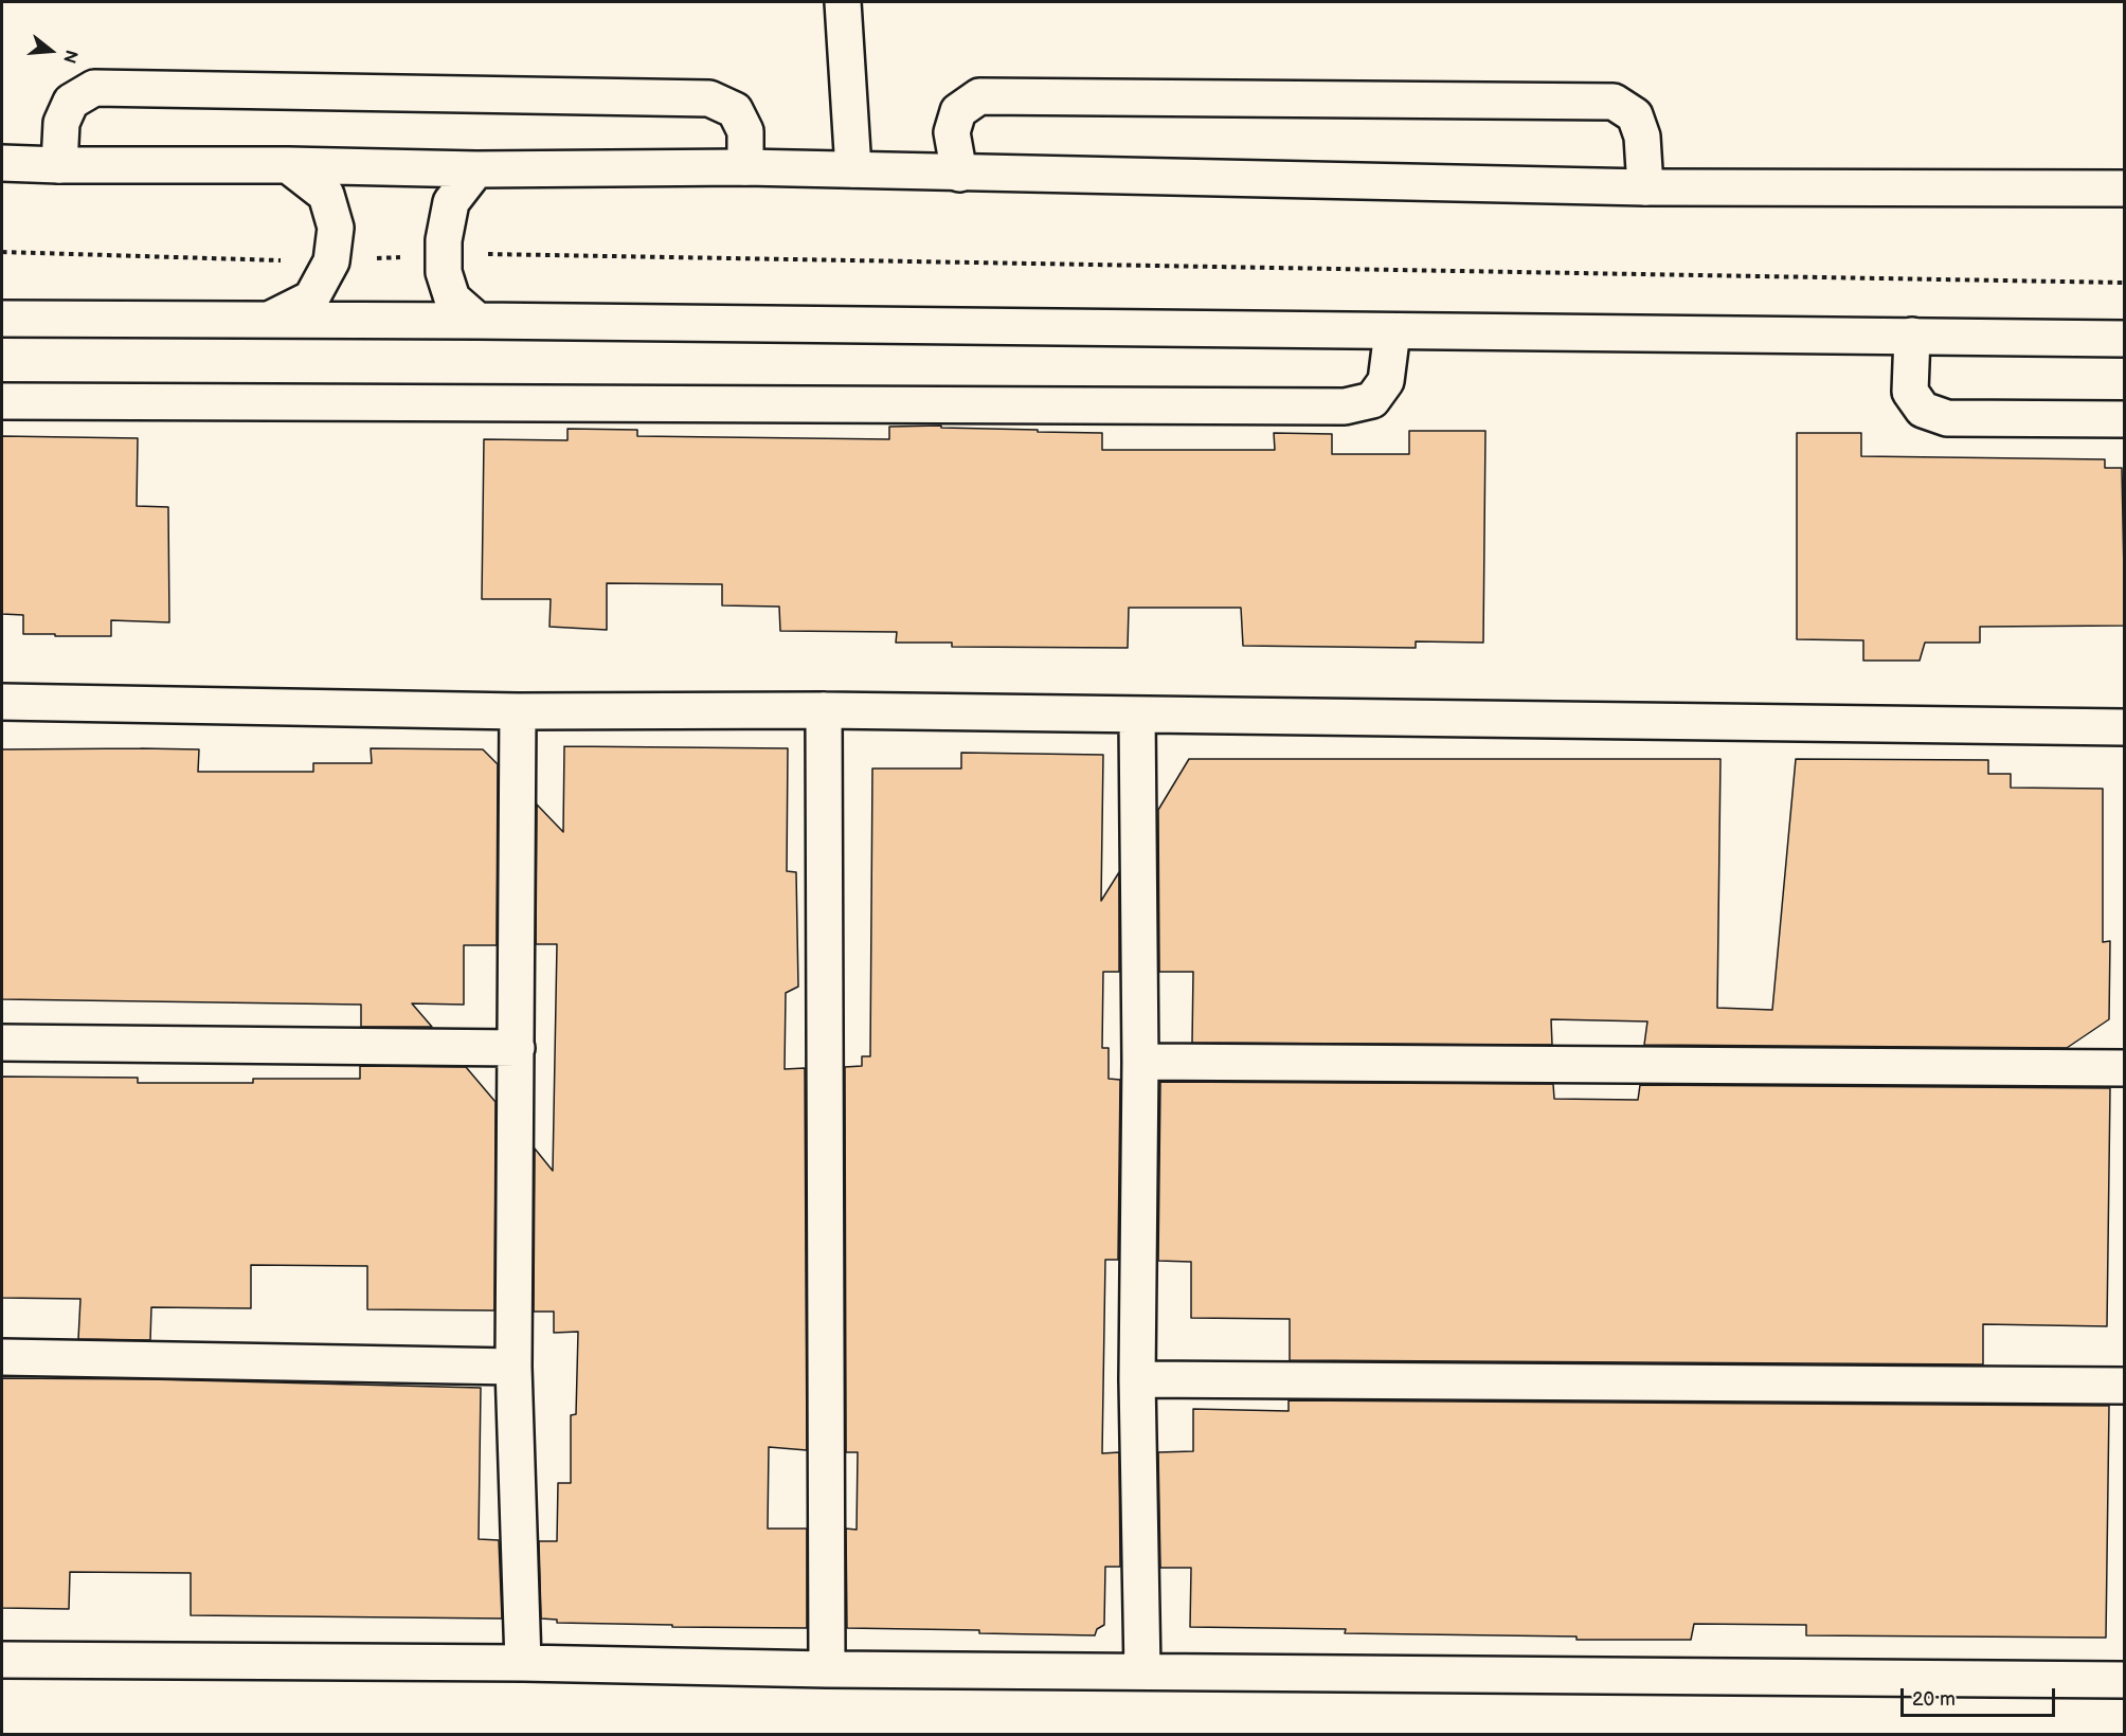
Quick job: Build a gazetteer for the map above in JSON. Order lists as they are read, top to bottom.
{
  "scale_bar": "20 m",
  "north": "right"
}
